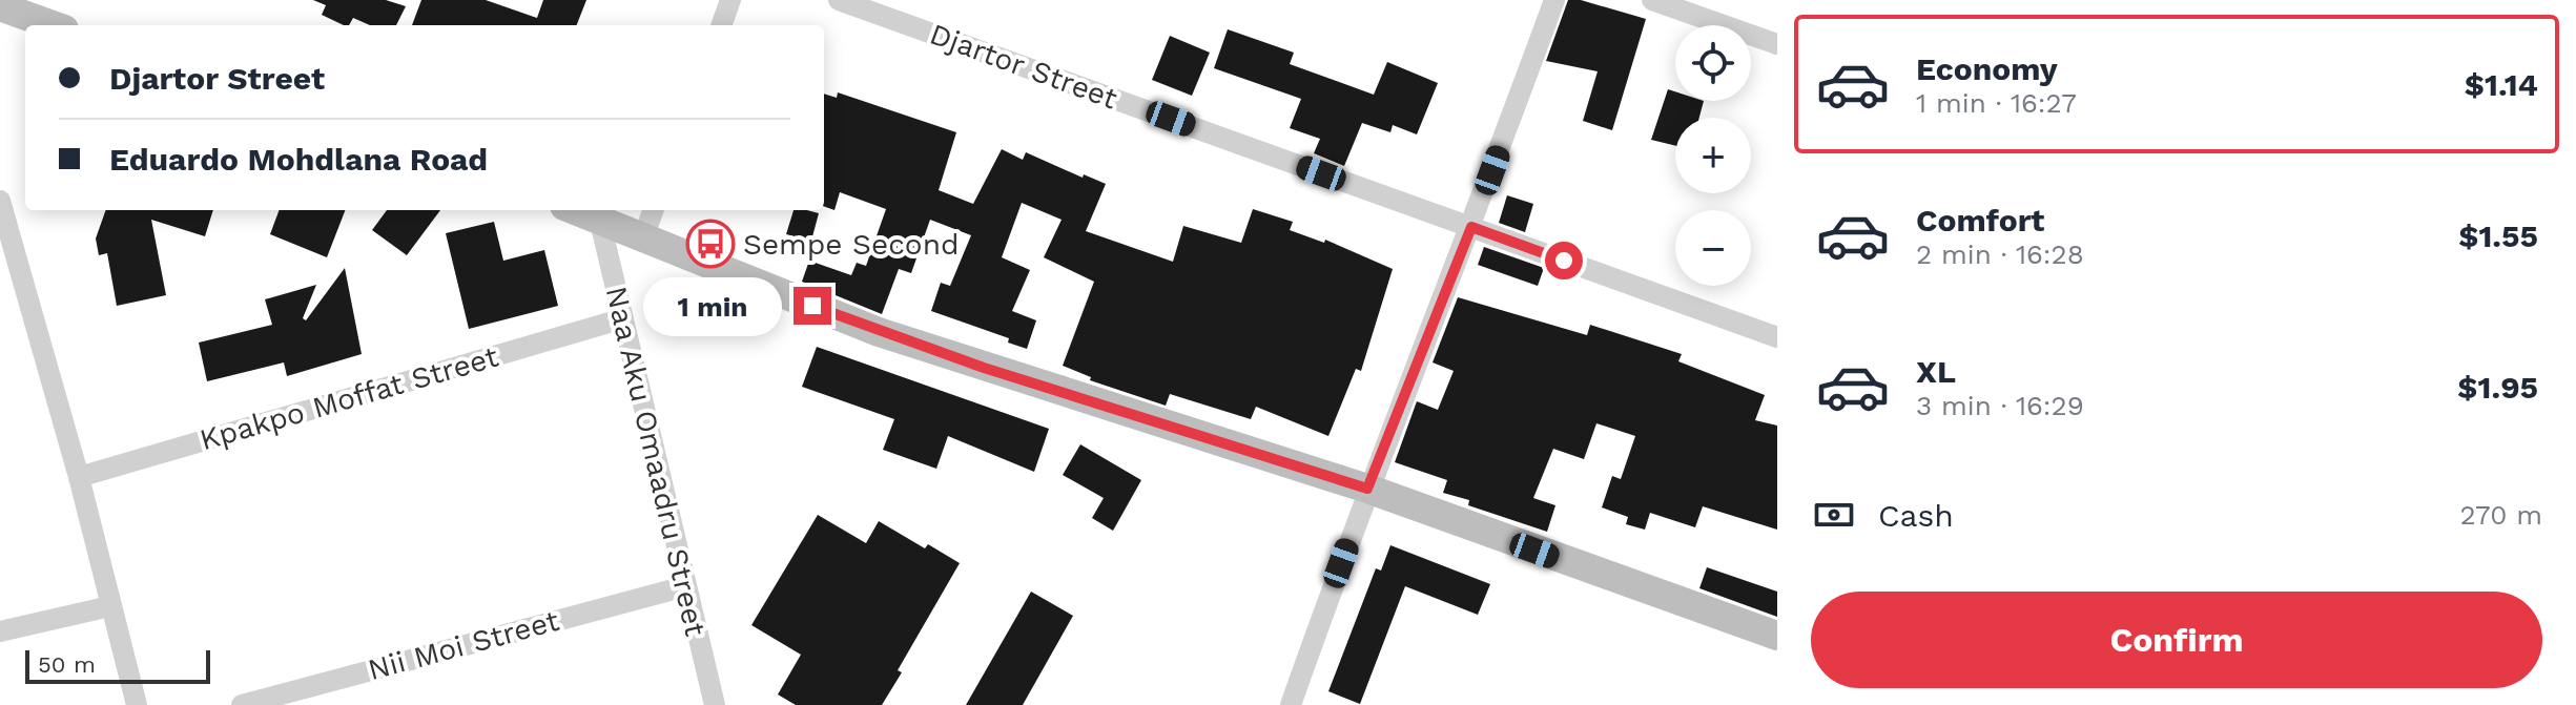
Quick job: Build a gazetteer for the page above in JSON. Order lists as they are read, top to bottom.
{
  "streets": {
    "street": [
      "Djartor Street",
      "Kpakpo Moffat Street",
      "Naa Aku Omaadru Street",
      "Nii Moi Street"
    ]
  },
  "crossings": [
    ["Kpakpo Moffat Street", "Naa Aku Omaadru Street"],
    ["Naa Aku Omaadru Street", "Nii Moi Street"]
  ],
  "places": {
    "bus stop": ["Sempe Second"]
  },
  "scale_bar": "50 m",
  "page": {
    "list": [
      {
        "name": "Economy",
        "note": "1 min · 16:27",
        "value": "$1.14"
      },
      {
        "name": "Comfort",
        "note": "2 min · 16:28",
        "value": "$1.55"
      },
      {
        "name": "XL",
        "note": "3 min · 16:29",
        "value": "$1.95"
      }
    ],
    "map_buttons": ["+", "−"],
    "banner": ["Djartor Street", "Eduardo Mohdlana Road"],
    "bubble": "1 min",
    "pay": ["Cash", "270 m"],
    "buttons": "Confirm",
    "scale": "50 m"
  }
}
